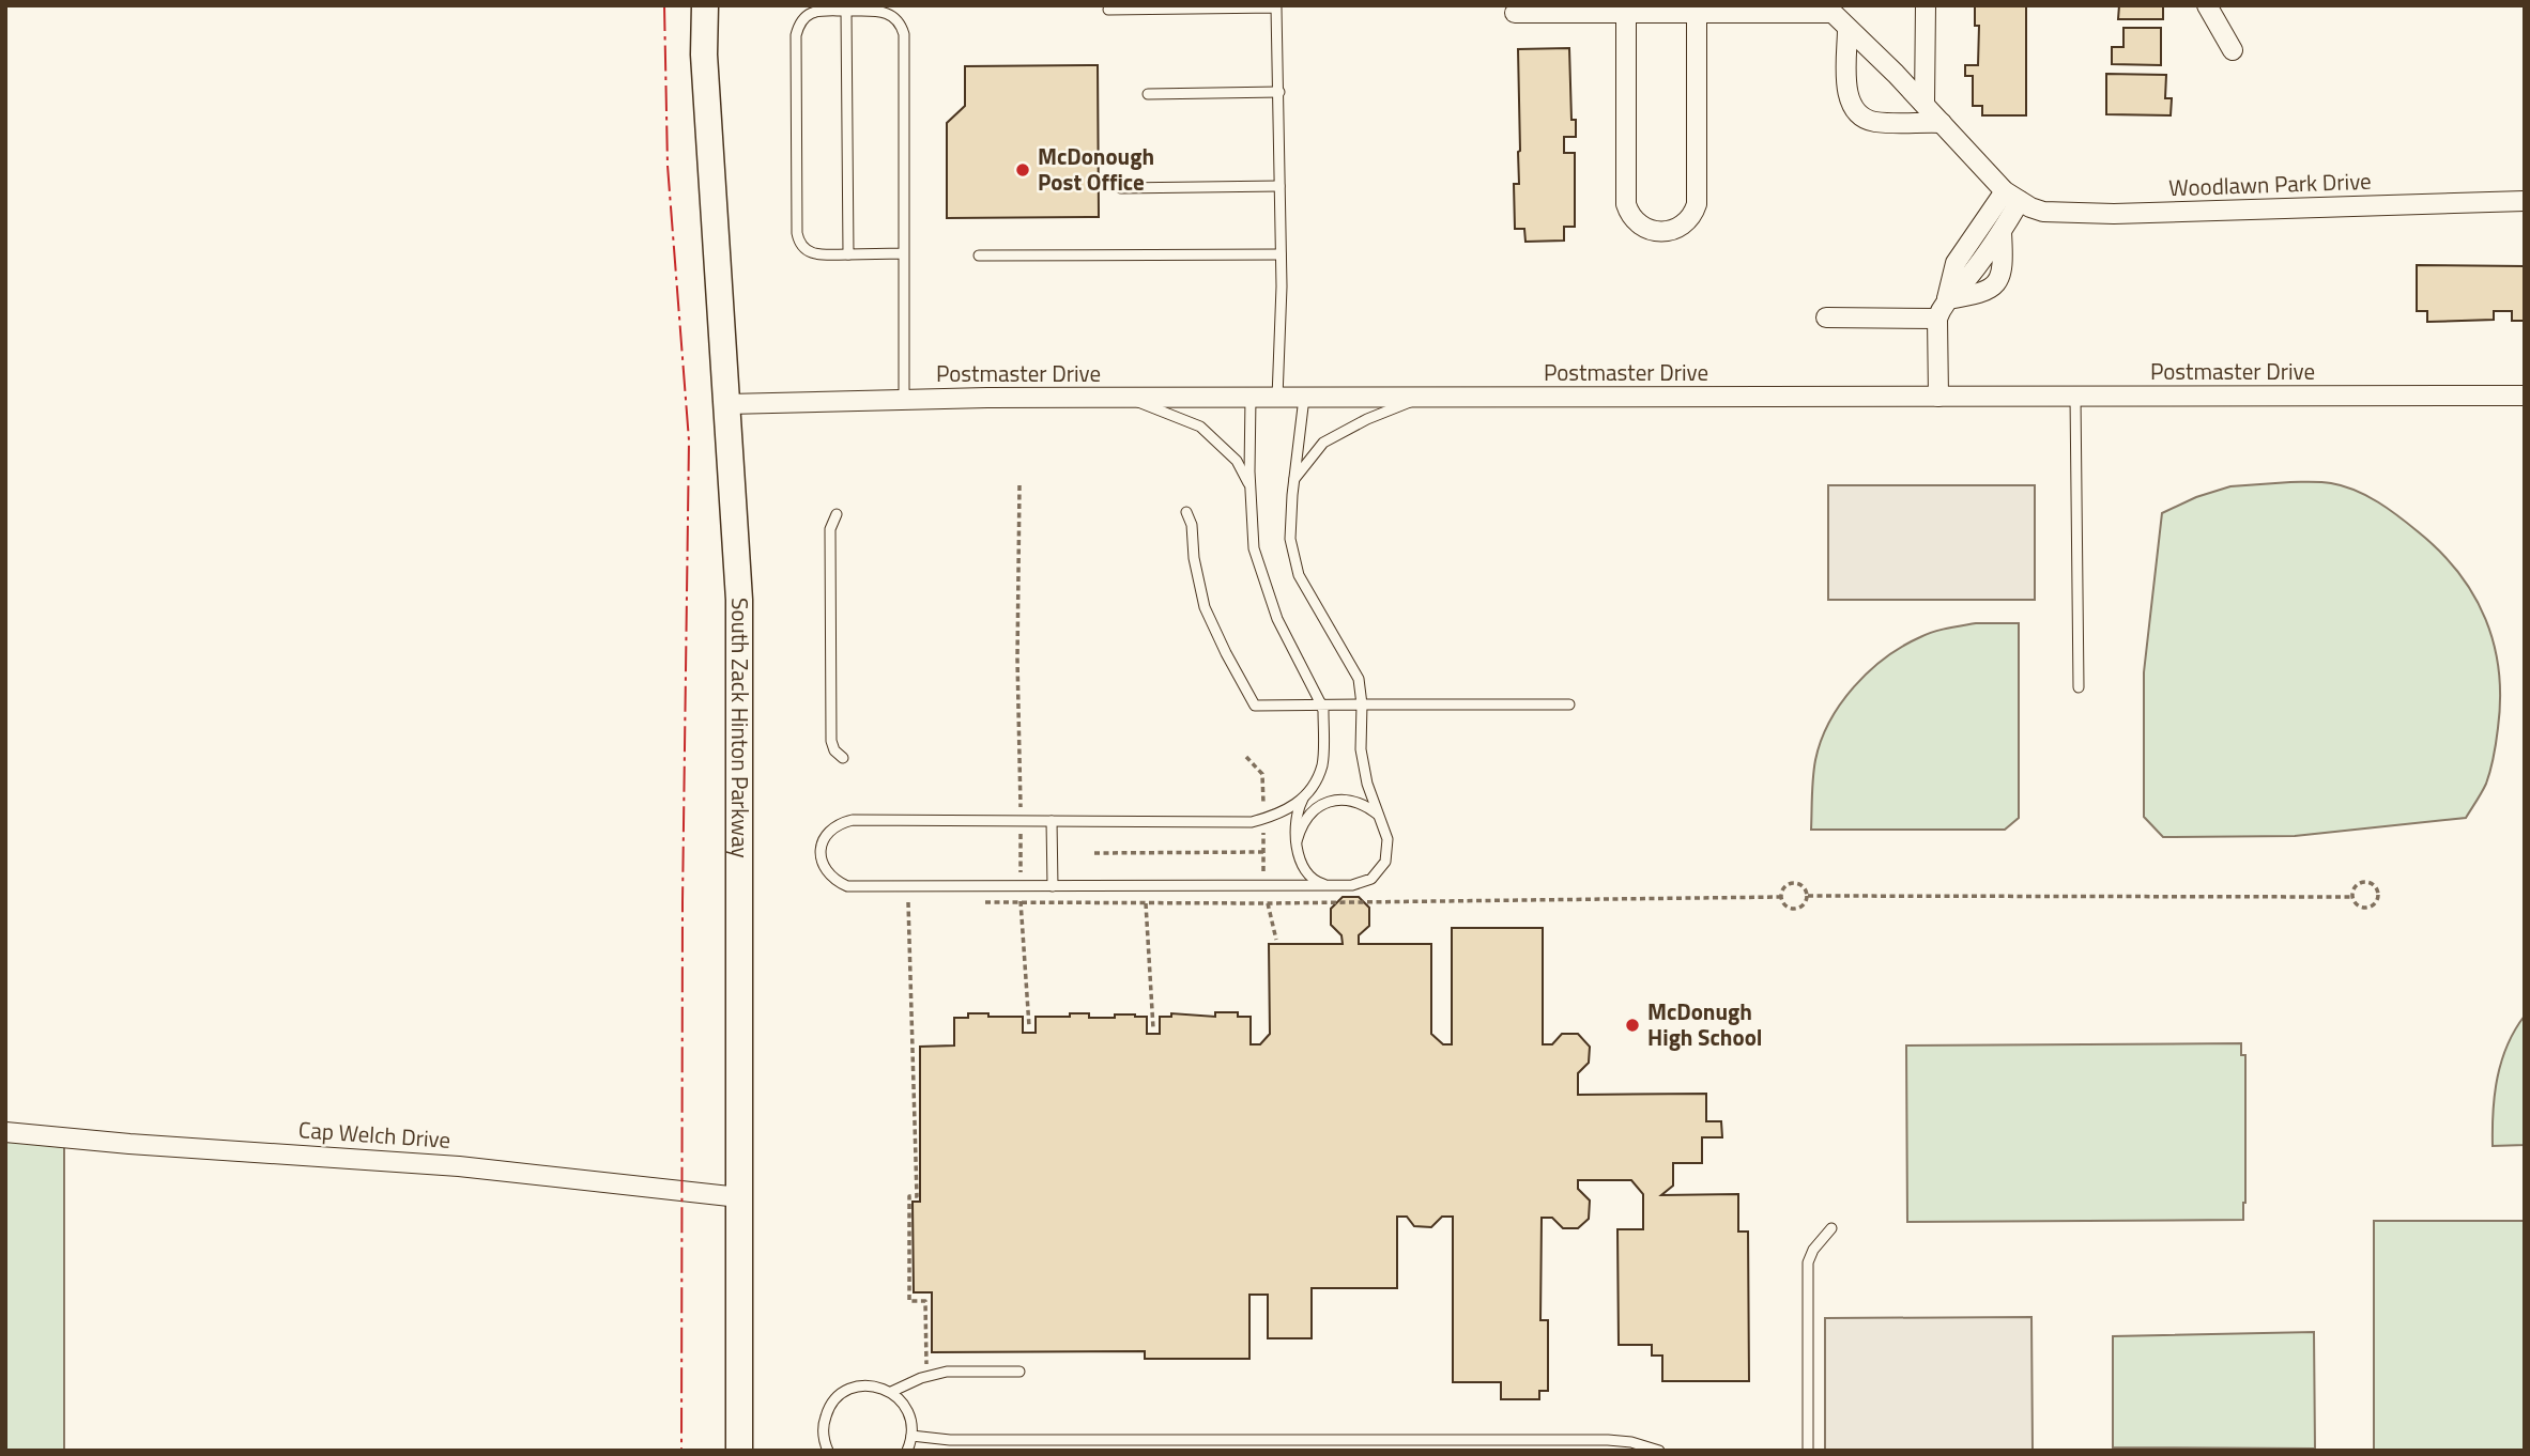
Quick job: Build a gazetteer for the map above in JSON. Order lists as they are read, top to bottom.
{
  "streets": {
    "main road": ["South Zack Hinton Parkway"],
    "street": ["Woodlawn Park Drive", "Postmaster Drive", "Cap Welch Drive"]
  },
  "crossings": [
    ["Postmaster Drive", "South Zack Hinton Parkway"],
    ["South Zack Hinton Parkway", "Cap Welch Drive"]
  ],
  "places": ["McDonough Post Office", "McDonugh High School"]
}
